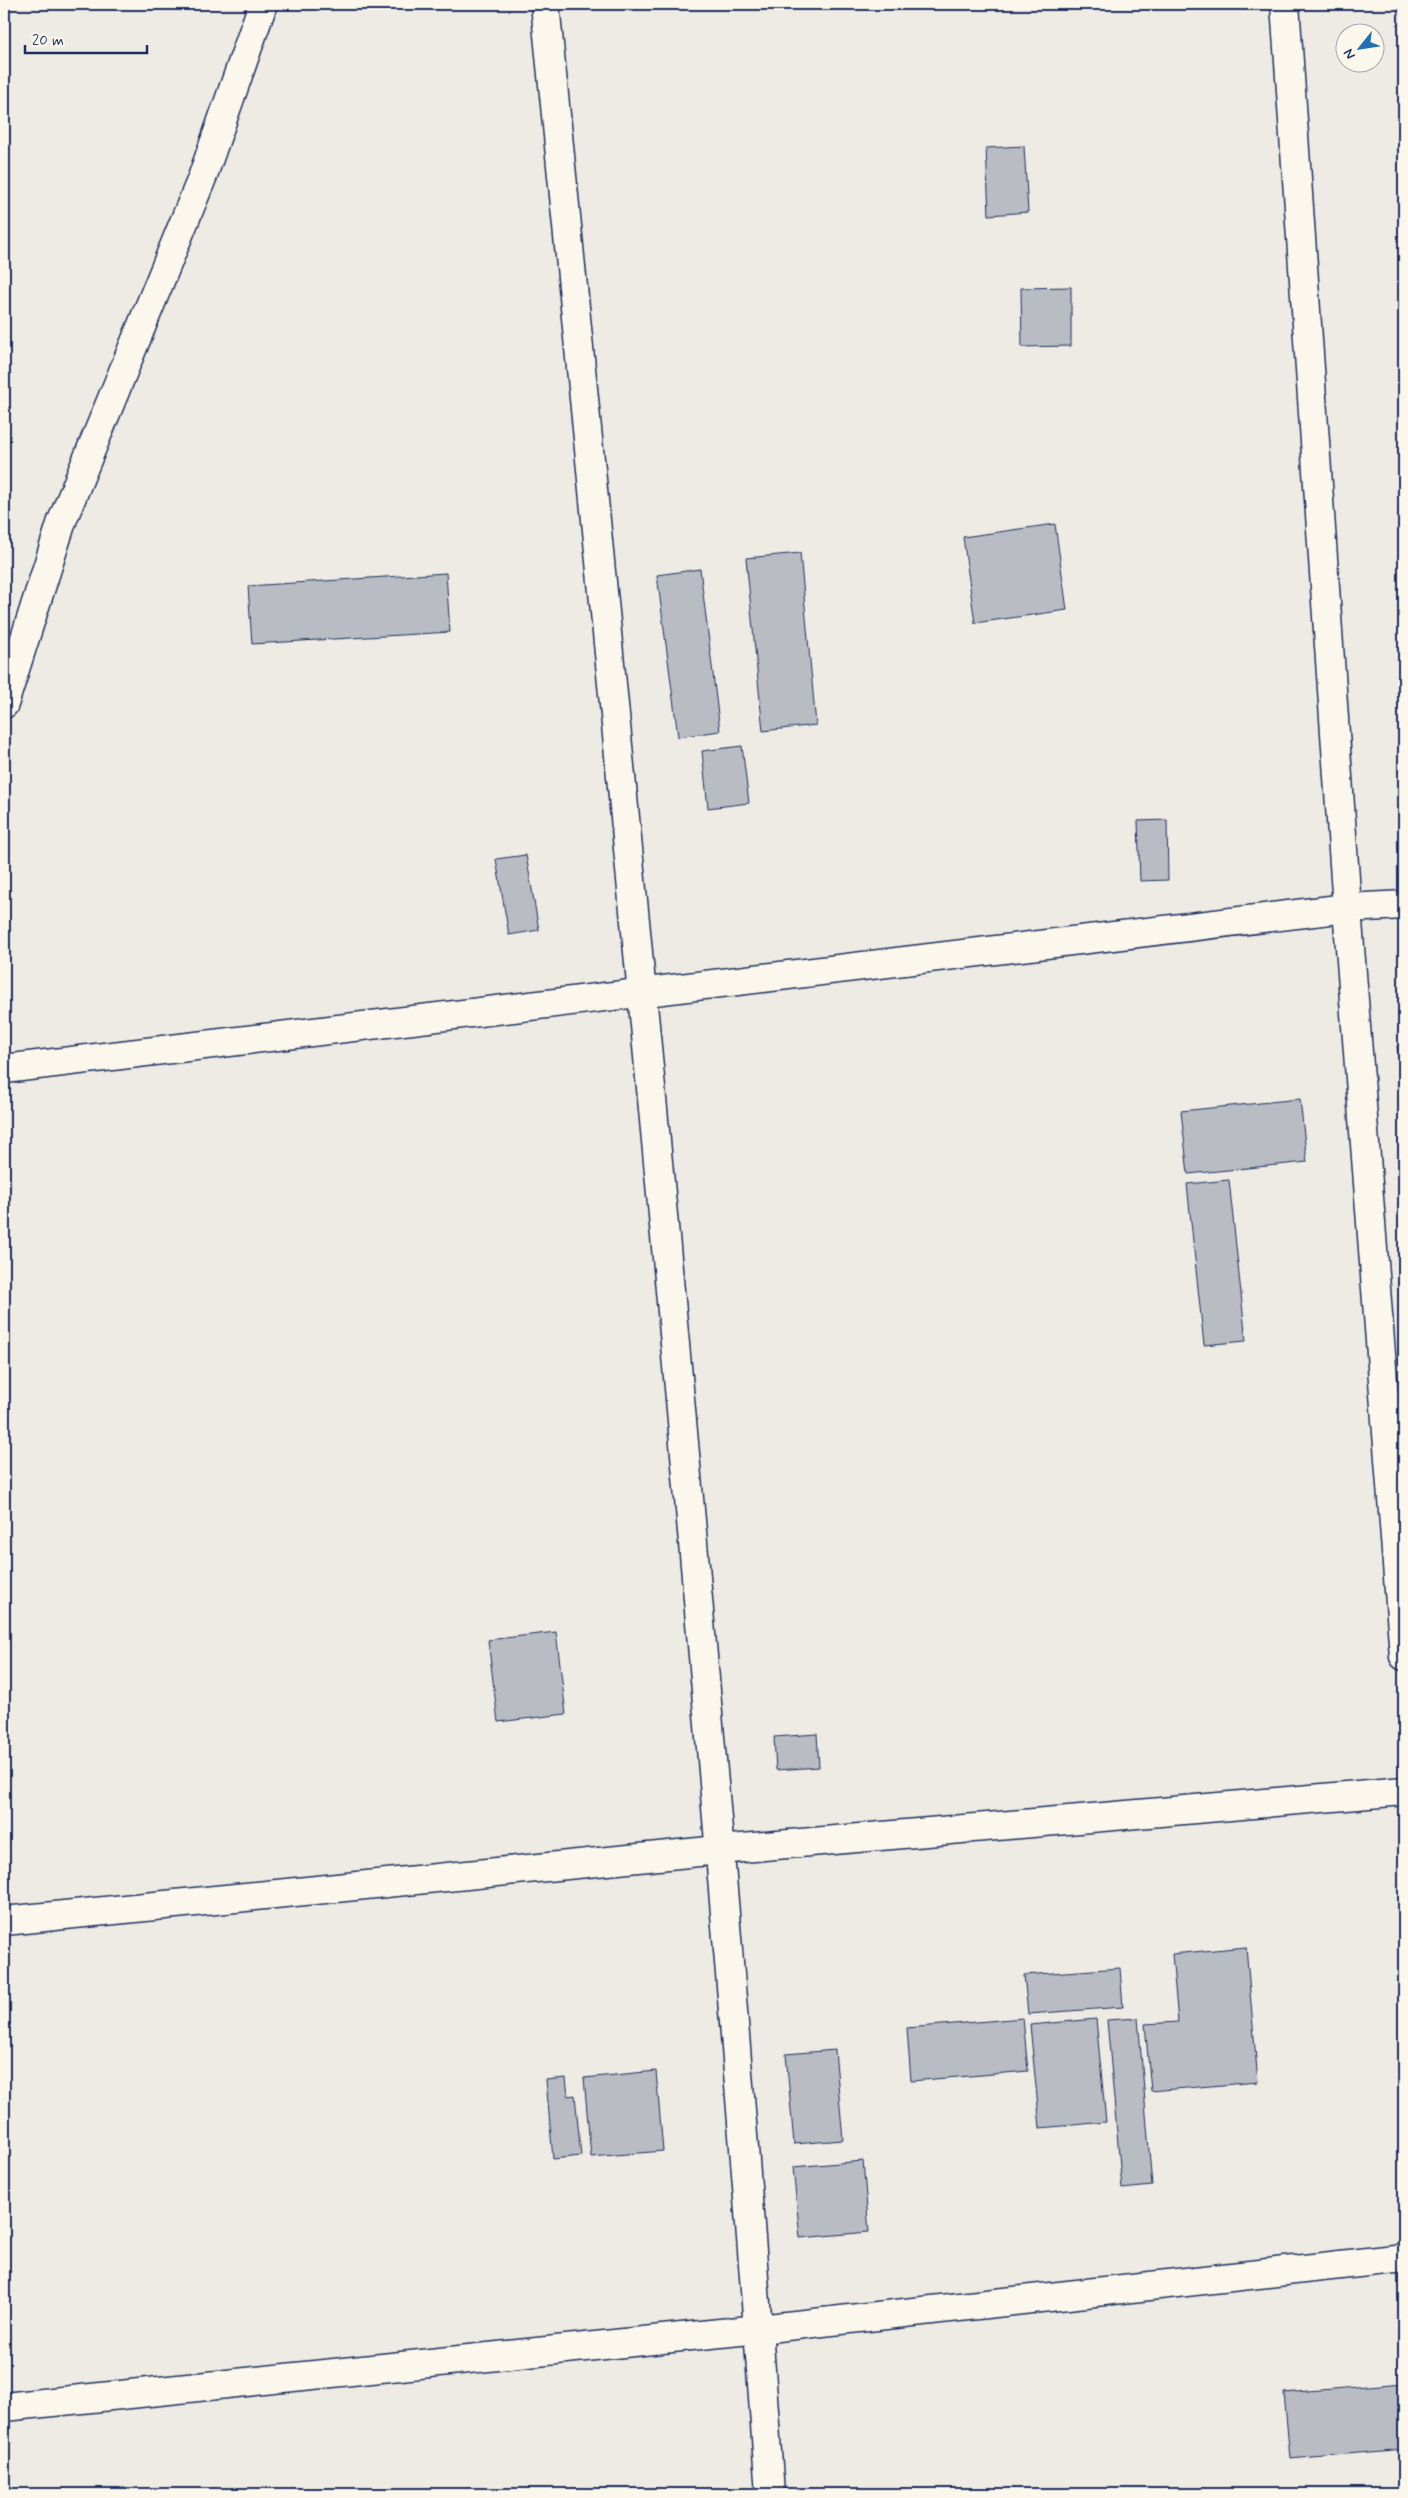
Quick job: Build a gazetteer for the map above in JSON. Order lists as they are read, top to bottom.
{
  "scale_bar": "20 m",
  "north": "bottom left"
}
